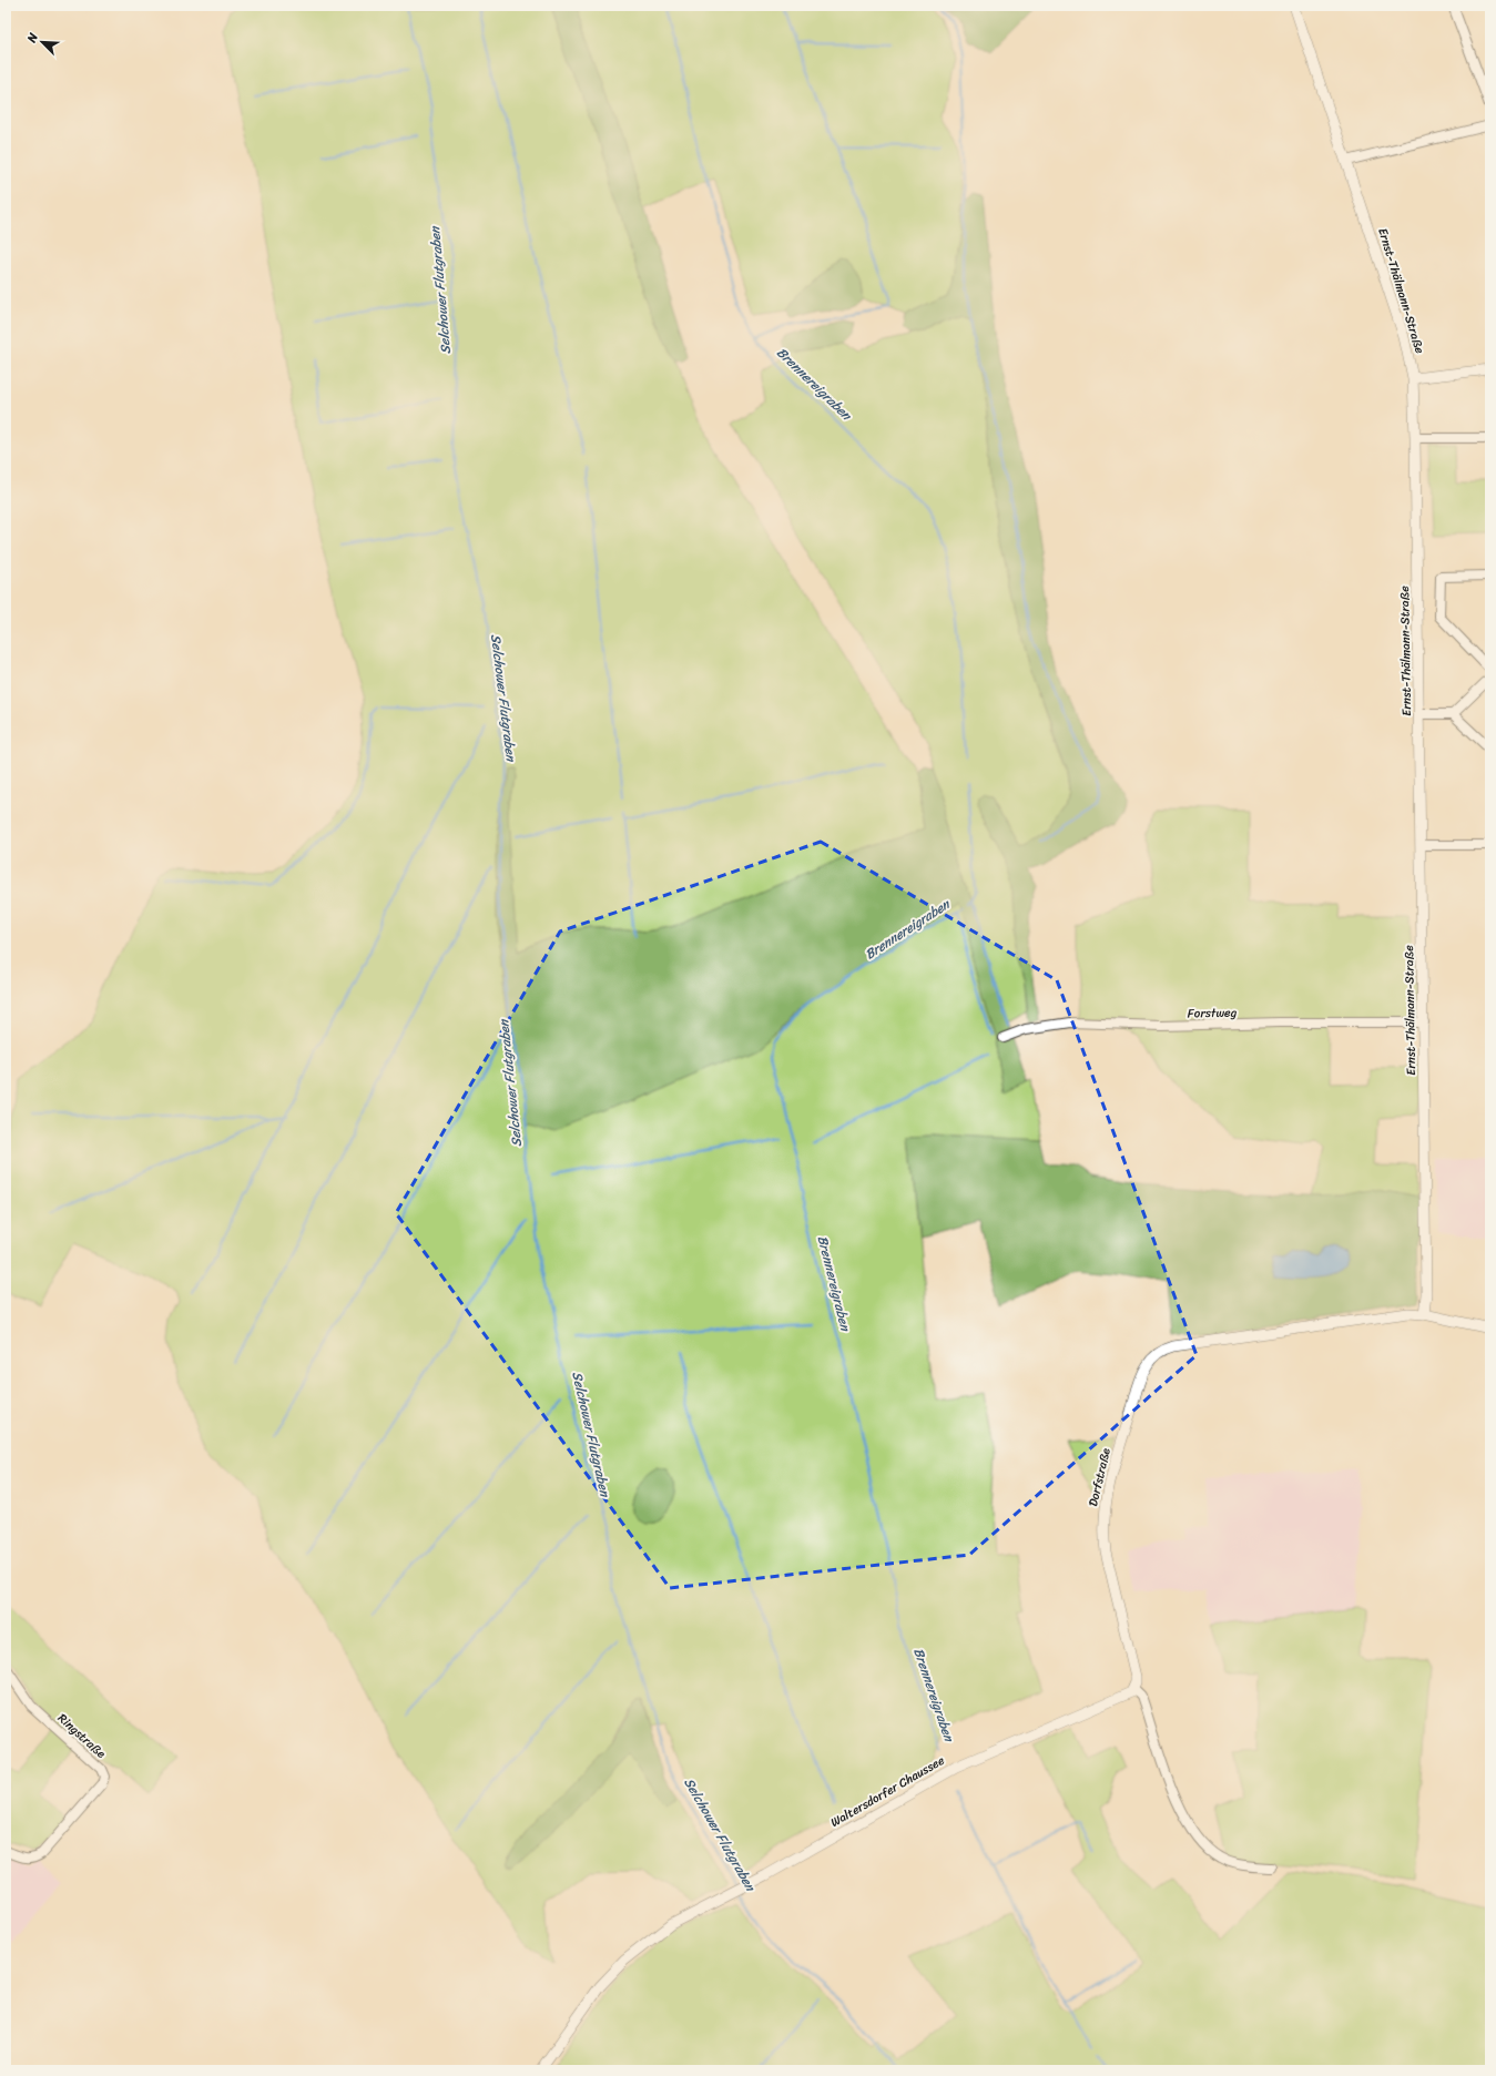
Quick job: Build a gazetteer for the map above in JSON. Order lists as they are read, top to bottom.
{
  "streets": {
    "street": [
      "Ernst-Thälmann-Straße",
      "Forstweg",
      "Dorfstraße",
      "Ringstraße",
      "Waltersdorfer Chaussee"
    ]
  },
  "crossings": [
    ["Ernst-Thälmann-Straße", "Forstweg"],
    ["Ernst-Thälmann-Straße", "Dorfstraße"],
    ["Dorfstraße", "Waltersdorfer Chaussee"]
  ],
  "water": ["Selchower Flutgraben", "Brennereigraben"],
  "north": "top left"
}
